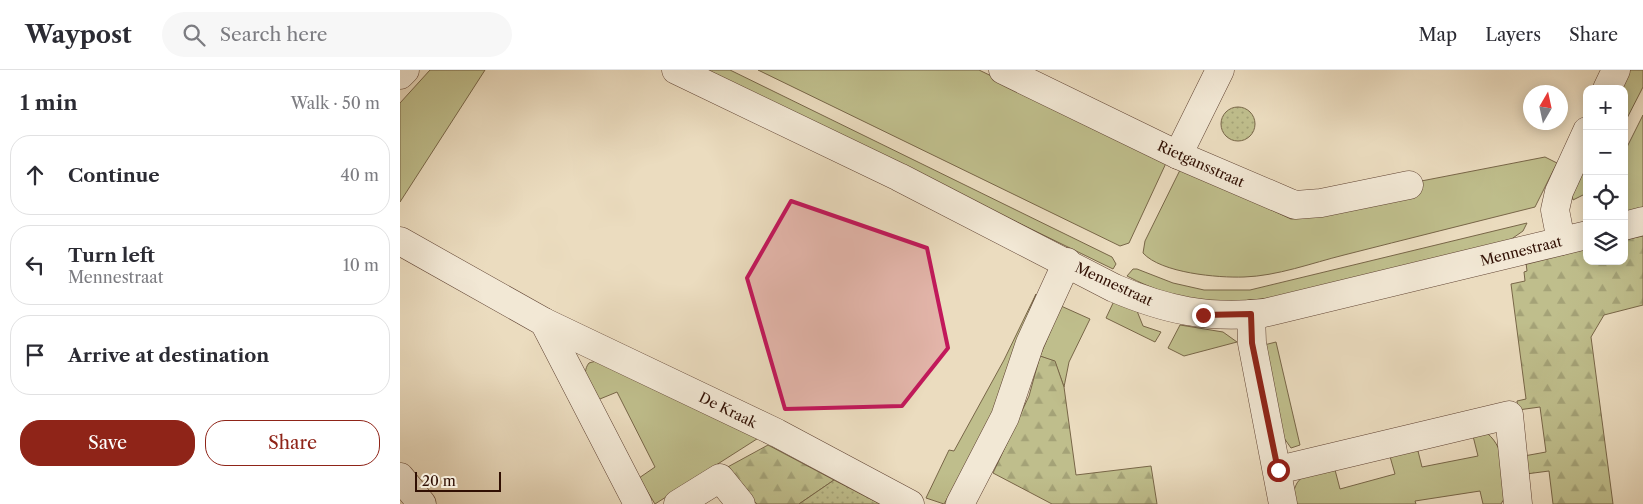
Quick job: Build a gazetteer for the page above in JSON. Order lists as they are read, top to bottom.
{
  "streets": {
    "street": ["Rietgansstraat", "Mennestraat", "De Kraak"]
  },
  "scale_bar": "20 m",
  "north": "top",
  "page": {
    "header": "Waypost",
    "search": "Search here",
    "nav": ["Map", "Layers", "Share"],
    "heading": ["1 min", "Walk · 50 m"],
    "map_buttons": ["+", "−"],
    "list": [
      ["Continue", "40 m"],
      ["Turn left", "Mennestraat", "10 m"],
      "Arrive at destination"
    ],
    "buttons": ["Save", "Share"],
    "scale": "20 m"
  }
}
